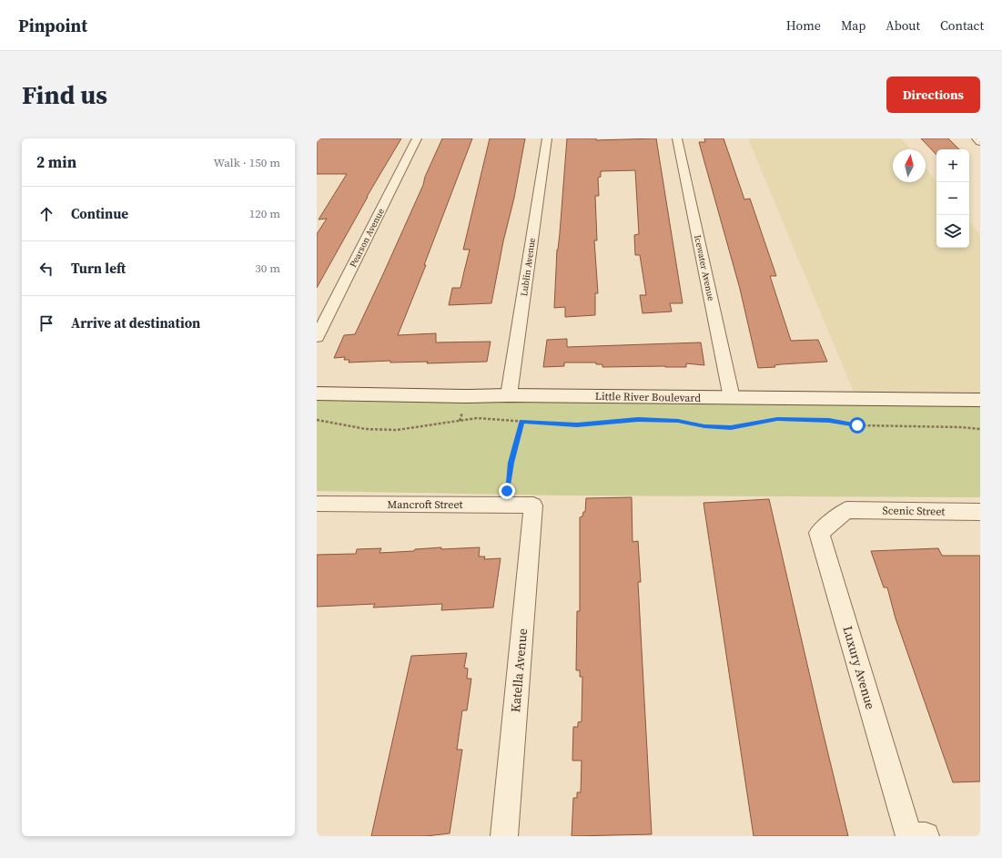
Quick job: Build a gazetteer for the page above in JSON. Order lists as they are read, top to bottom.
{
  "streets": {
    "street": [
      "Pearson Avenue",
      "Lublin Avenue",
      "Icewater Avenue",
      "Little River Boulevard",
      "Mancroft Street",
      "Scenic Street",
      "Luxury Avenue",
      "Katella Avenue"
    ]
  },
  "crossings": [
    ["Lublin Avenue", "Little River Boulevard"],
    ["Icewater Avenue", "Little River Boulevard"],
    ["Mancroft Street", "Katella Avenue"],
    ["Scenic Street", "Luxury Avenue"]
  ],
  "north": "top",
  "page": {
    "header": "Pinpoint",
    "nav": [
      "Home",
      "Map",
      "About",
      "Contact"
    ],
    "buttons": "Directions",
    "title": "Find us",
    "heading": ["2 min", "Walk · 150 m"],
    "map_buttons": ["+", "−"],
    "list": [
      ["Continue", "120 m"],
      ["Turn left", "30 m"],
      "Arrive at destination"
    ]
  }
}
